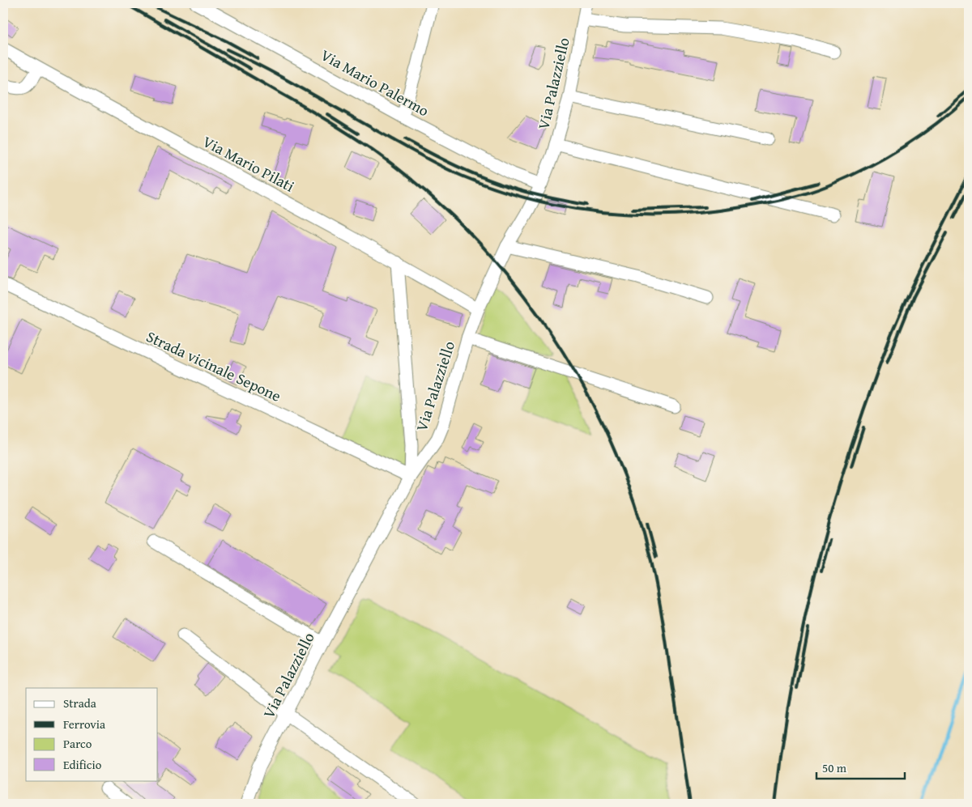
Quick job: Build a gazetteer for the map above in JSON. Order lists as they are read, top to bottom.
{
  "streets": {
    "street": [
      "Via Mario Palermo",
      "Via Palazziello",
      "Via Mario Pilati",
      "Strada vicinale Sepone"
    ]
  },
  "crossings": [
    ["Via Mario Palermo", "Via Palazziello"],
    ["Via Palazziello", "Via Mario Pilati"],
    ["Via Palazziello", "Strada vicinale Sepone"]
  ],
  "legend": [
    "Strada",
    "Ferrovia",
    "Parco",
    "Edificio"
  ],
  "scale_bar": "50 m"
}
